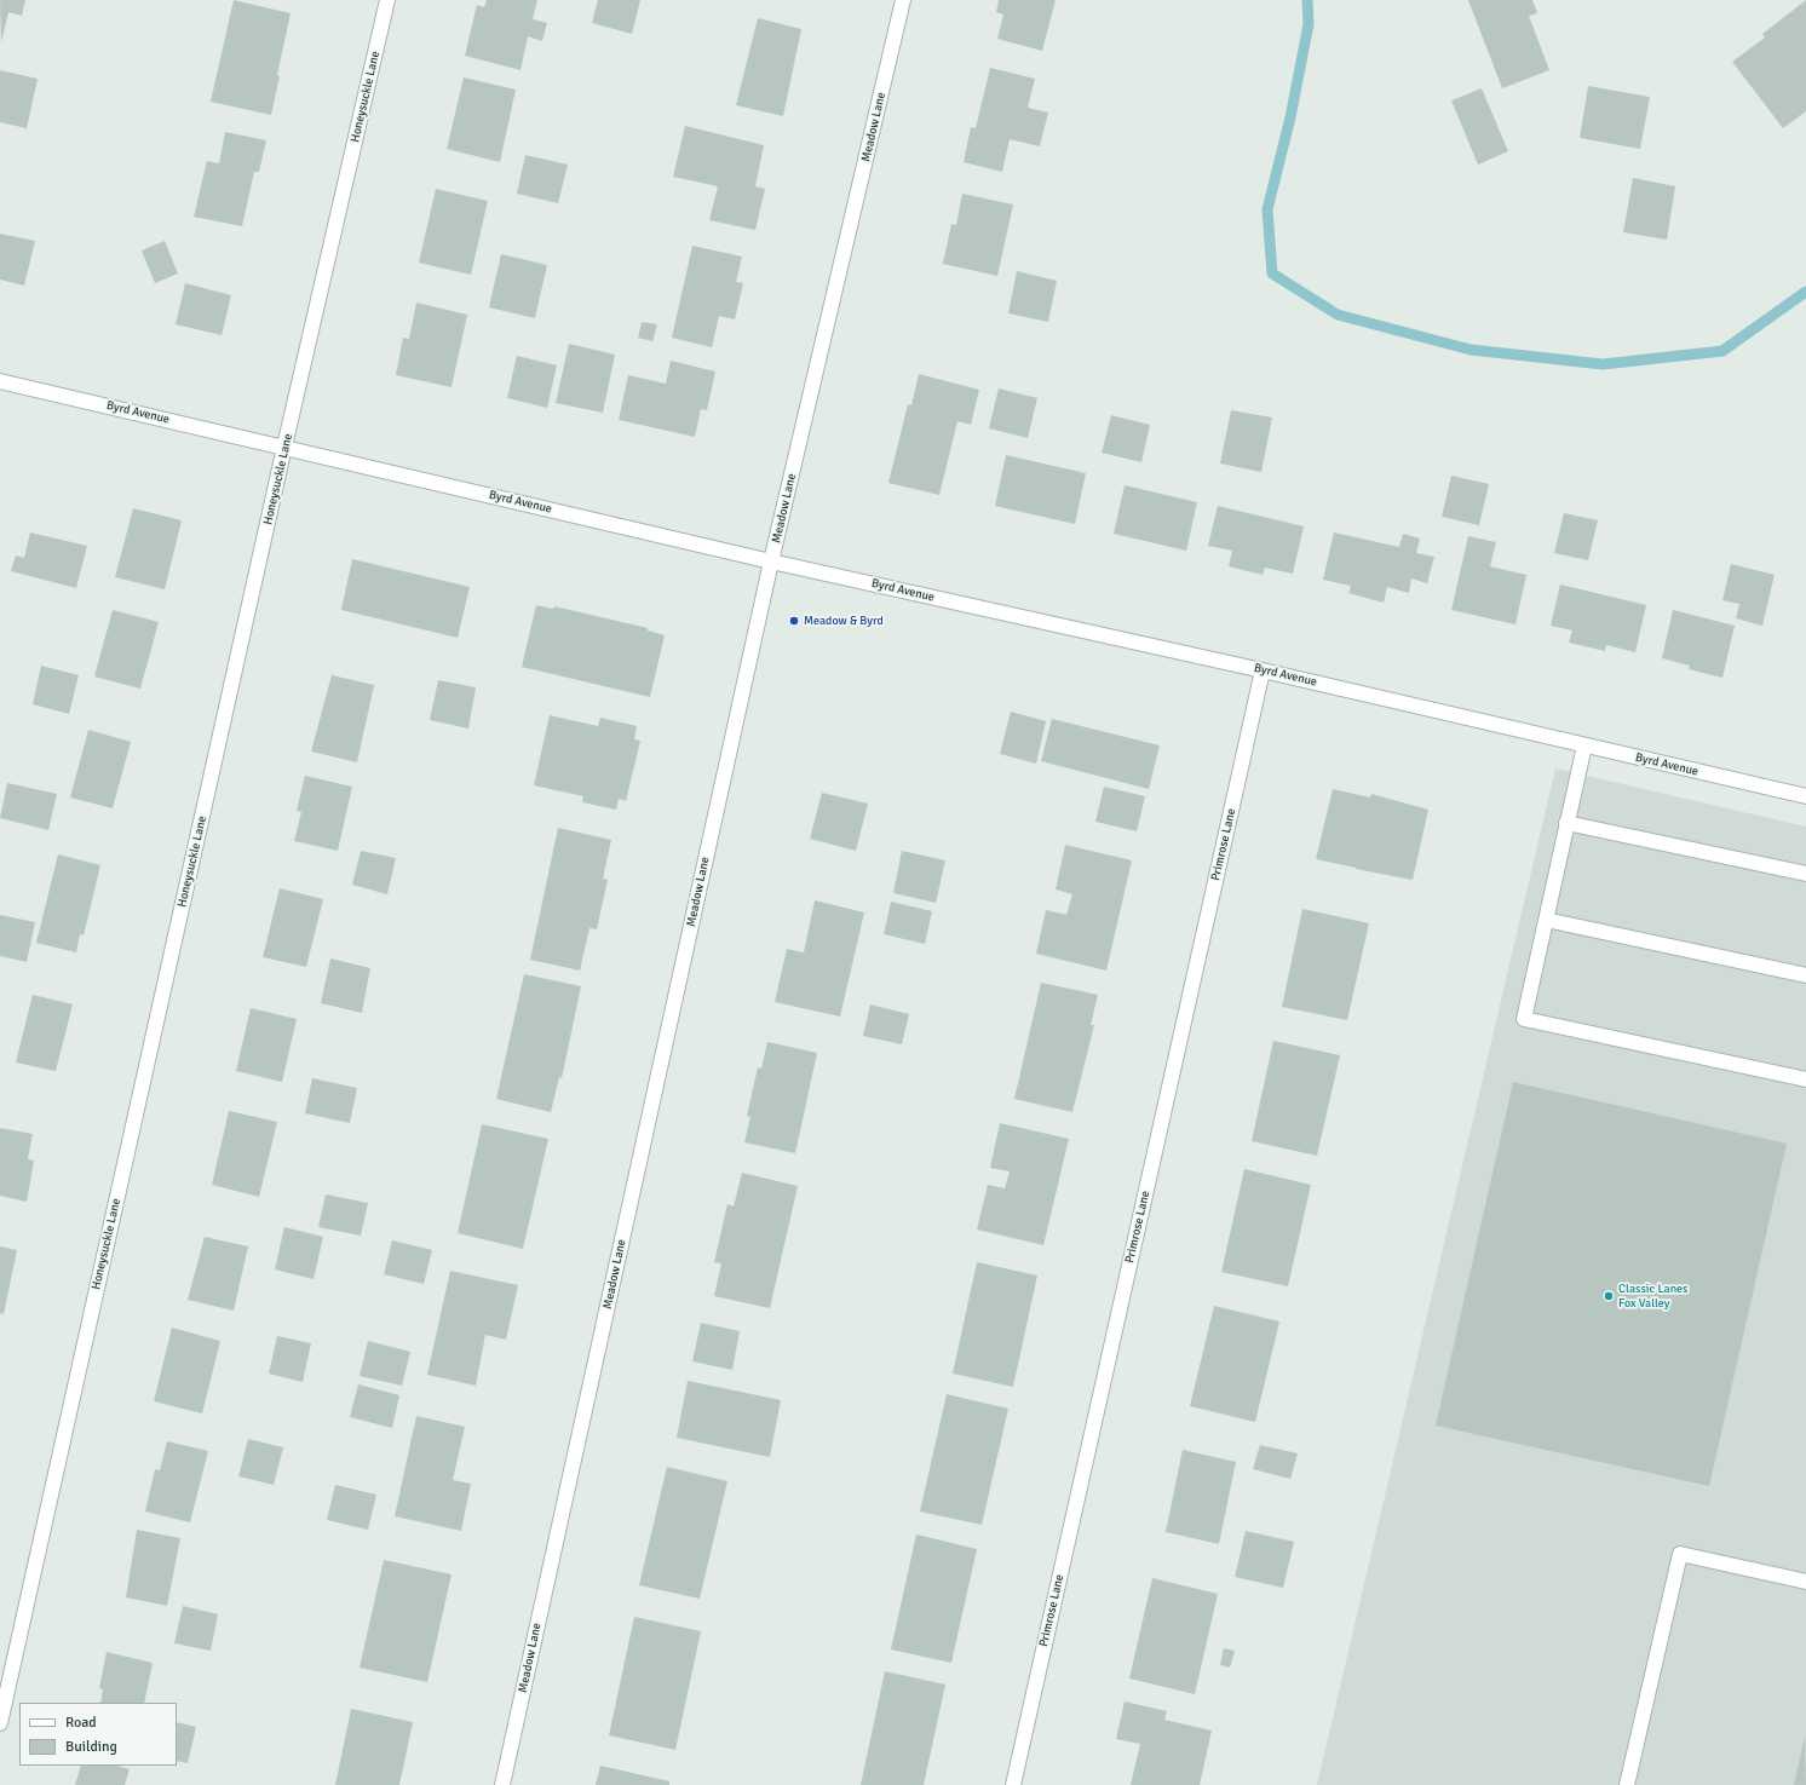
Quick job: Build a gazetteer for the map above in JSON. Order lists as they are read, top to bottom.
{
  "streets": {
    "street": [
      "Honeysuckle Lane",
      "Meadow Lane",
      "Byrd Avenue",
      "Primrose Lane"
    ]
  },
  "crossings": [
    ["Honeysuckle Lane", "Byrd Avenue"],
    ["Meadow Lane", "Byrd Avenue"],
    ["Byrd Avenue", "Primrose Lane"]
  ],
  "places": ["Meadow & Byrd", "Classic Lanes Fox Valley"],
  "legend": ["Road", "Building"]
}
